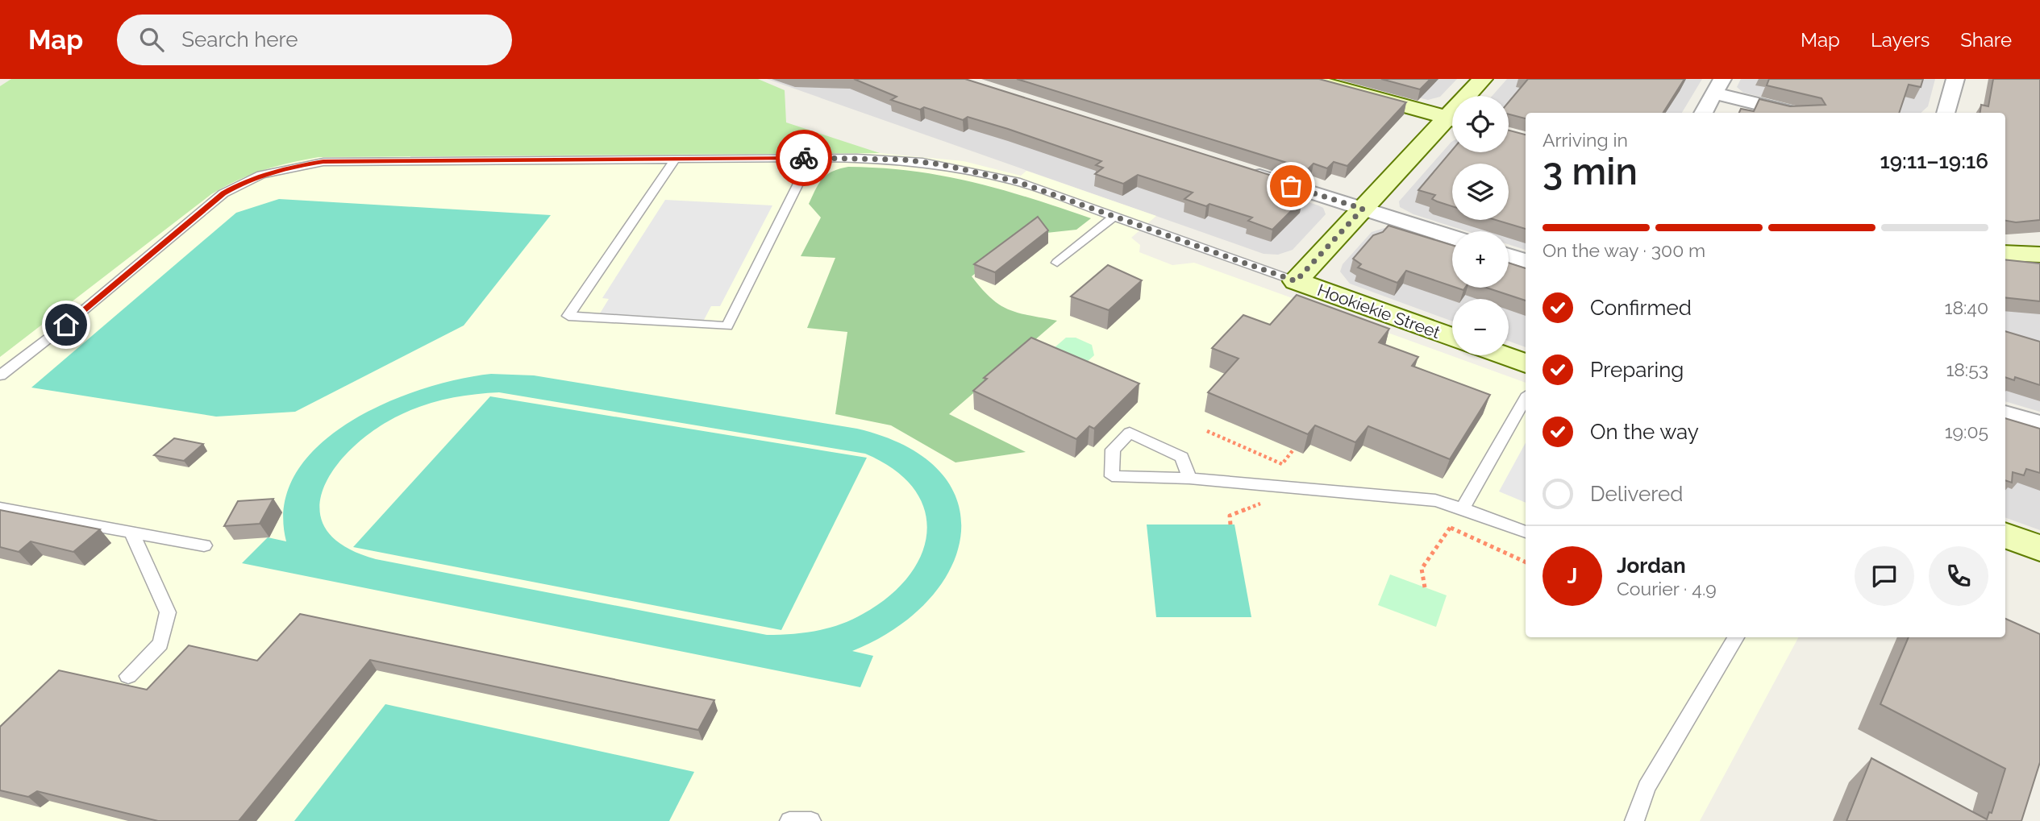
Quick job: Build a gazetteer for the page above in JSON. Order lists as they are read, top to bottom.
{
  "streets": {
    "street": ["Hookiekie Street"]
  },
  "page": {
    "header": "Map",
    "search": "Search here",
    "nav": ["Map", "Layers", "Share"],
    "map_buttons": ["+", "−"],
    "heading": ["3 min", "Arriving in", "19:11–19:16"],
    "panel": ["Jordan", "Courier · 4.9"],
    "bar": "On the way · 300 m",
    "list": [
      ["Confirmed", "18:40"],
      ["Preparing", "18:53"],
      ["On the way", "19:05"],
      "Delivered"
    ],
    "round": "J"
  }
}
